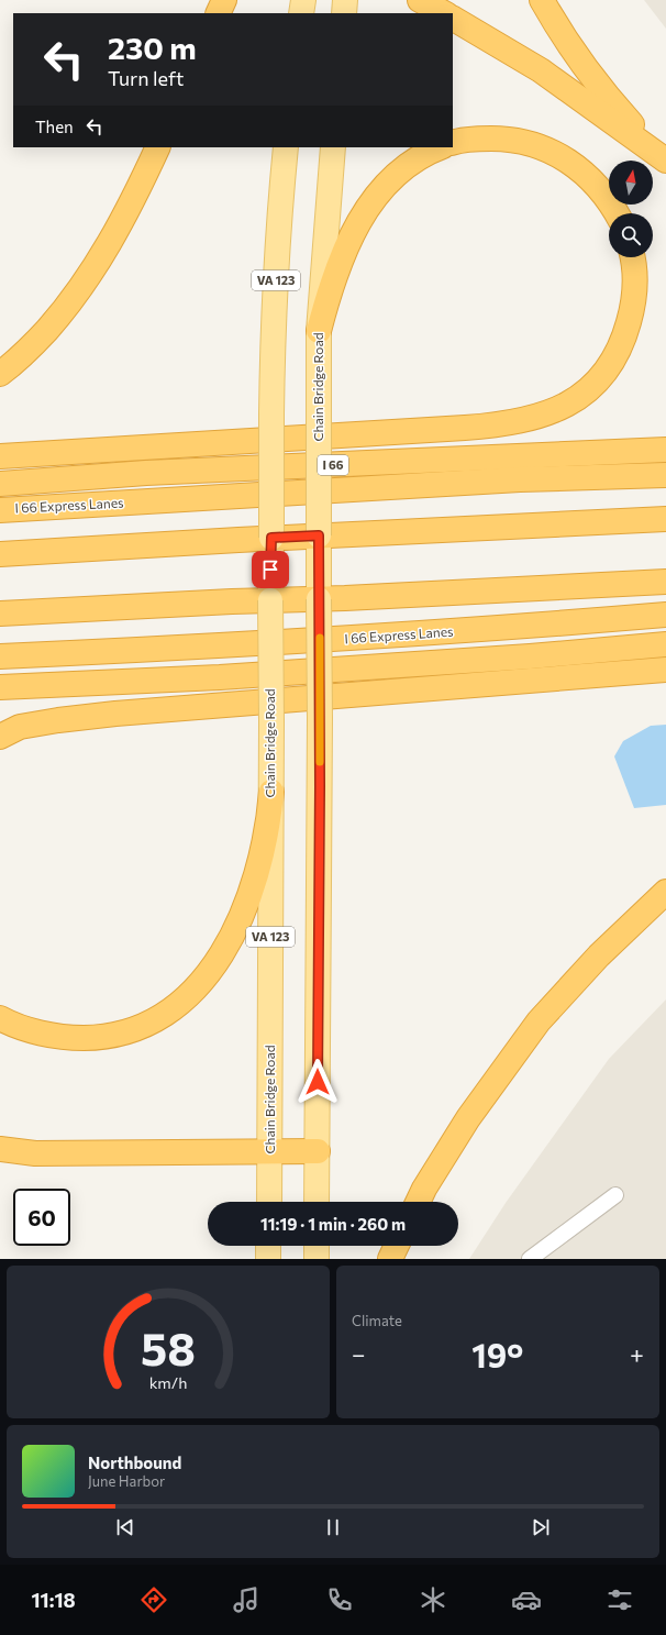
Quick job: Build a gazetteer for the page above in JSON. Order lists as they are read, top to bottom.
{
  "streets": {
    "highway": ["I 66", "I 66 Express Lanes"],
    "main road": ["VA 123", "Chain Bridge Road"]
  },
  "north": "top",
  "page": {
    "turn": ["230 m", "Turn left"],
    "then": "Then",
    "limit": "60",
    "trip": "11:19 · 1 min · 260 m",
    "tile": "Climate",
    "heat": ["−", "19°", "+"],
    "song": ["Northbound", "June Harbor"],
    "tabs": "11:18",
    "gauge": ["58", "km/h"]
  }
}
